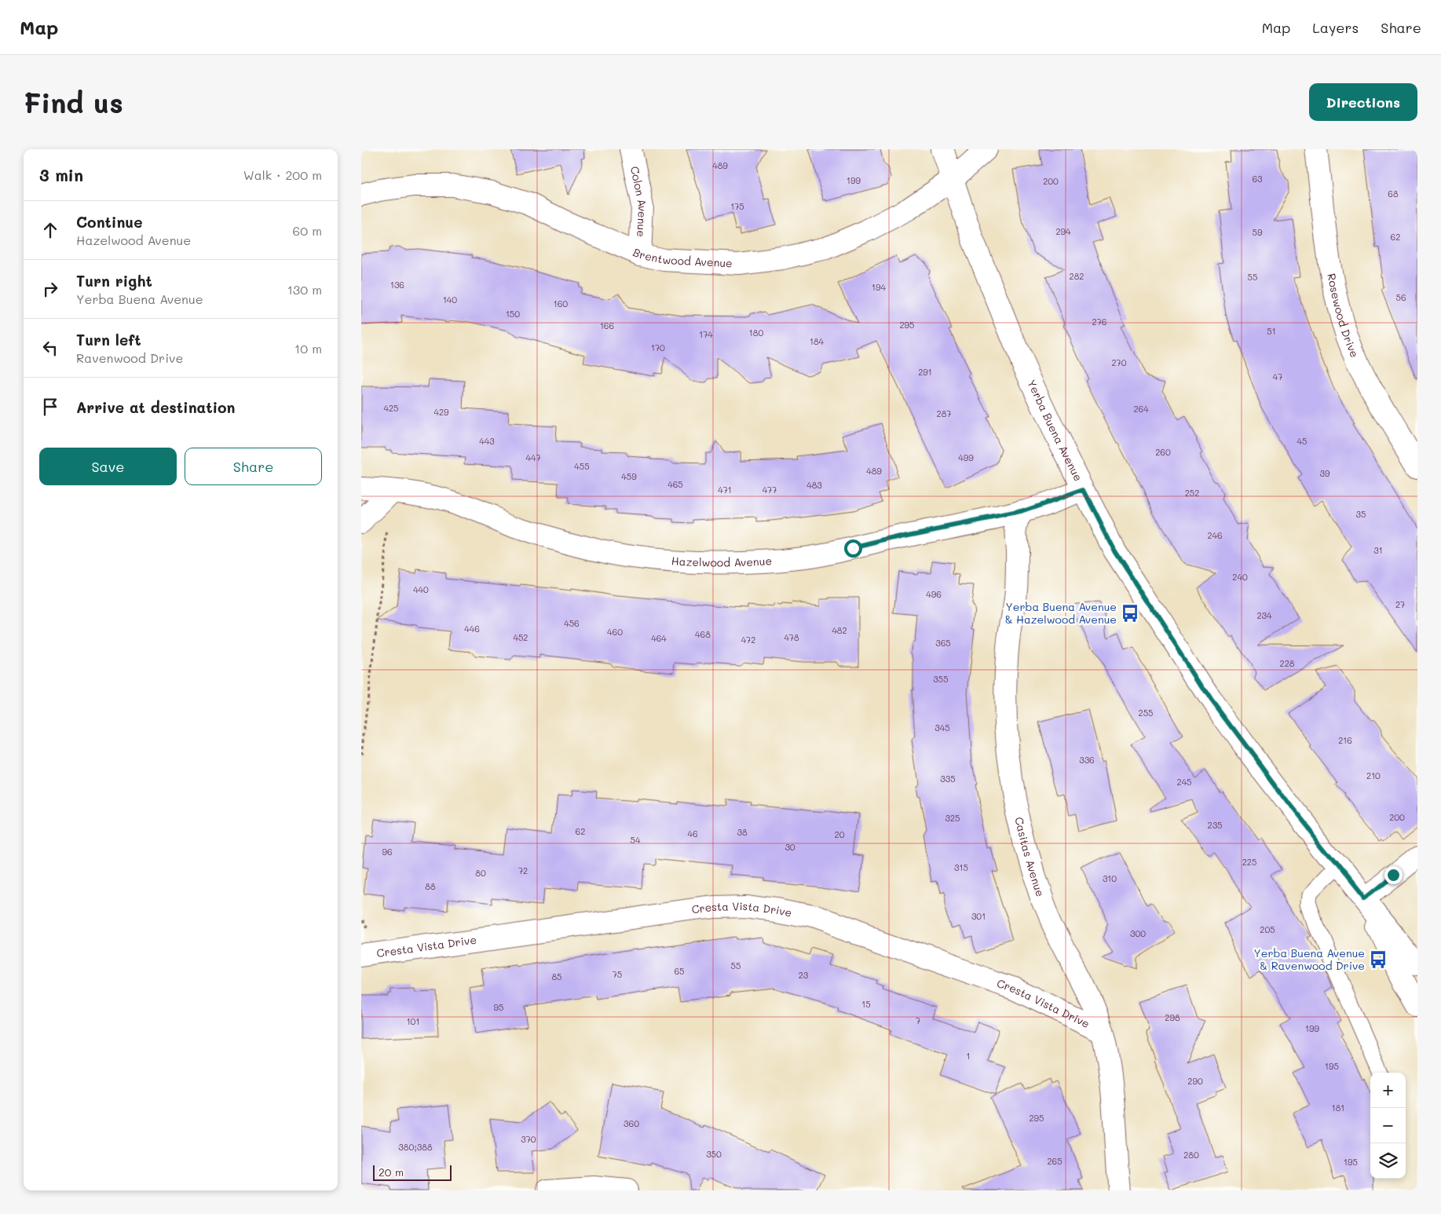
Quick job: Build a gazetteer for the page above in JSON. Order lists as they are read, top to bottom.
{
  "streets": {
    "street": [
      "Colon Avenue",
      "Brentwood Avenue",
      "Rosewood Drive",
      "Yerba Buena Avenue",
      "Hazelwood Avenue",
      "Casitas Avenue",
      "Cresta Vista Drive"
    ]
  },
  "crossings": [
    ["Colon Avenue", "Brentwood Avenue"],
    ["Brentwood Avenue", "Yerba Buena Avenue"],
    ["Yerba Buena Avenue", "Hazelwood Avenue"],
    ["Hazelwood Avenue", "Casitas Avenue"],
    ["Casitas Avenue", "Cresta Vista Drive"]
  ],
  "places": {
    "bus stop": ["Yerba Buena Avenue & Hazelwood Avenue", "Yerba Buena Avenue & Ravenwood Drive"]
  },
  "house_numbers": [
    "489",
    "63",
    "199",
    "200",
    "68",
    "175",
    "294",
    "59",
    "62",
    "282",
    "55",
    "136",
    "194",
    "56",
    "140",
    "160",
    "150",
    "276",
    "295",
    "166",
    "51",
    "180",
    "174",
    "184",
    "170",
    "270",
    "291",
    "47",
    "425",
    "264",
    "429",
    "287",
    "443",
    "45",
    "260",
    "447",
    "499",
    "455",
    "489",
    "39",
    "459",
    "465",
    "483",
    "471",
    "477",
    "252",
    "35",
    "246",
    "31",
    "240",
    "440",
    "496",
    "27",
    "234",
    "456",
    "446",
    "482",
    "460",
    "468",
    "452",
    "478",
    "464",
    "472",
    "365",
    "228",
    "355",
    "255",
    "345",
    "216",
    "336",
    "210",
    "335",
    "245",
    "200",
    "325",
    "235",
    "62",
    "38",
    "46",
    "20",
    "54",
    "30",
    "96",
    "225",
    "315",
    "72",
    "80",
    "310",
    "88",
    "301",
    "205",
    "300",
    "55",
    "65",
    "75",
    "23",
    "85",
    "15",
    "95",
    "298",
    "7",
    "101",
    "199",
    "1",
    "195",
    "290",
    "181",
    "295",
    "360",
    "370",
    "380;388",
    "350",
    "280",
    "265",
    "195"
  ],
  "scale_bar": "20 m",
  "page": {
    "header": "Map",
    "nav": ["Map", "Layers", "Share"],
    "buttons": [
      "Directions",
      ["Save", "Share"]
    ],
    "title": "Find us",
    "heading": ["3 min", "Walk · 200 m"],
    "list": [
      ["Continue", "Hazelwood Avenue", "60 m"],
      ["Turn right", "Yerba Buena Avenue", "130 m"],
      ["Turn left", "Ravenwood Drive", "10 m"],
      "Arrive at destination"
    ],
    "map_buttons": ["+", "−"],
    "scale": "20 m"
  }
}
